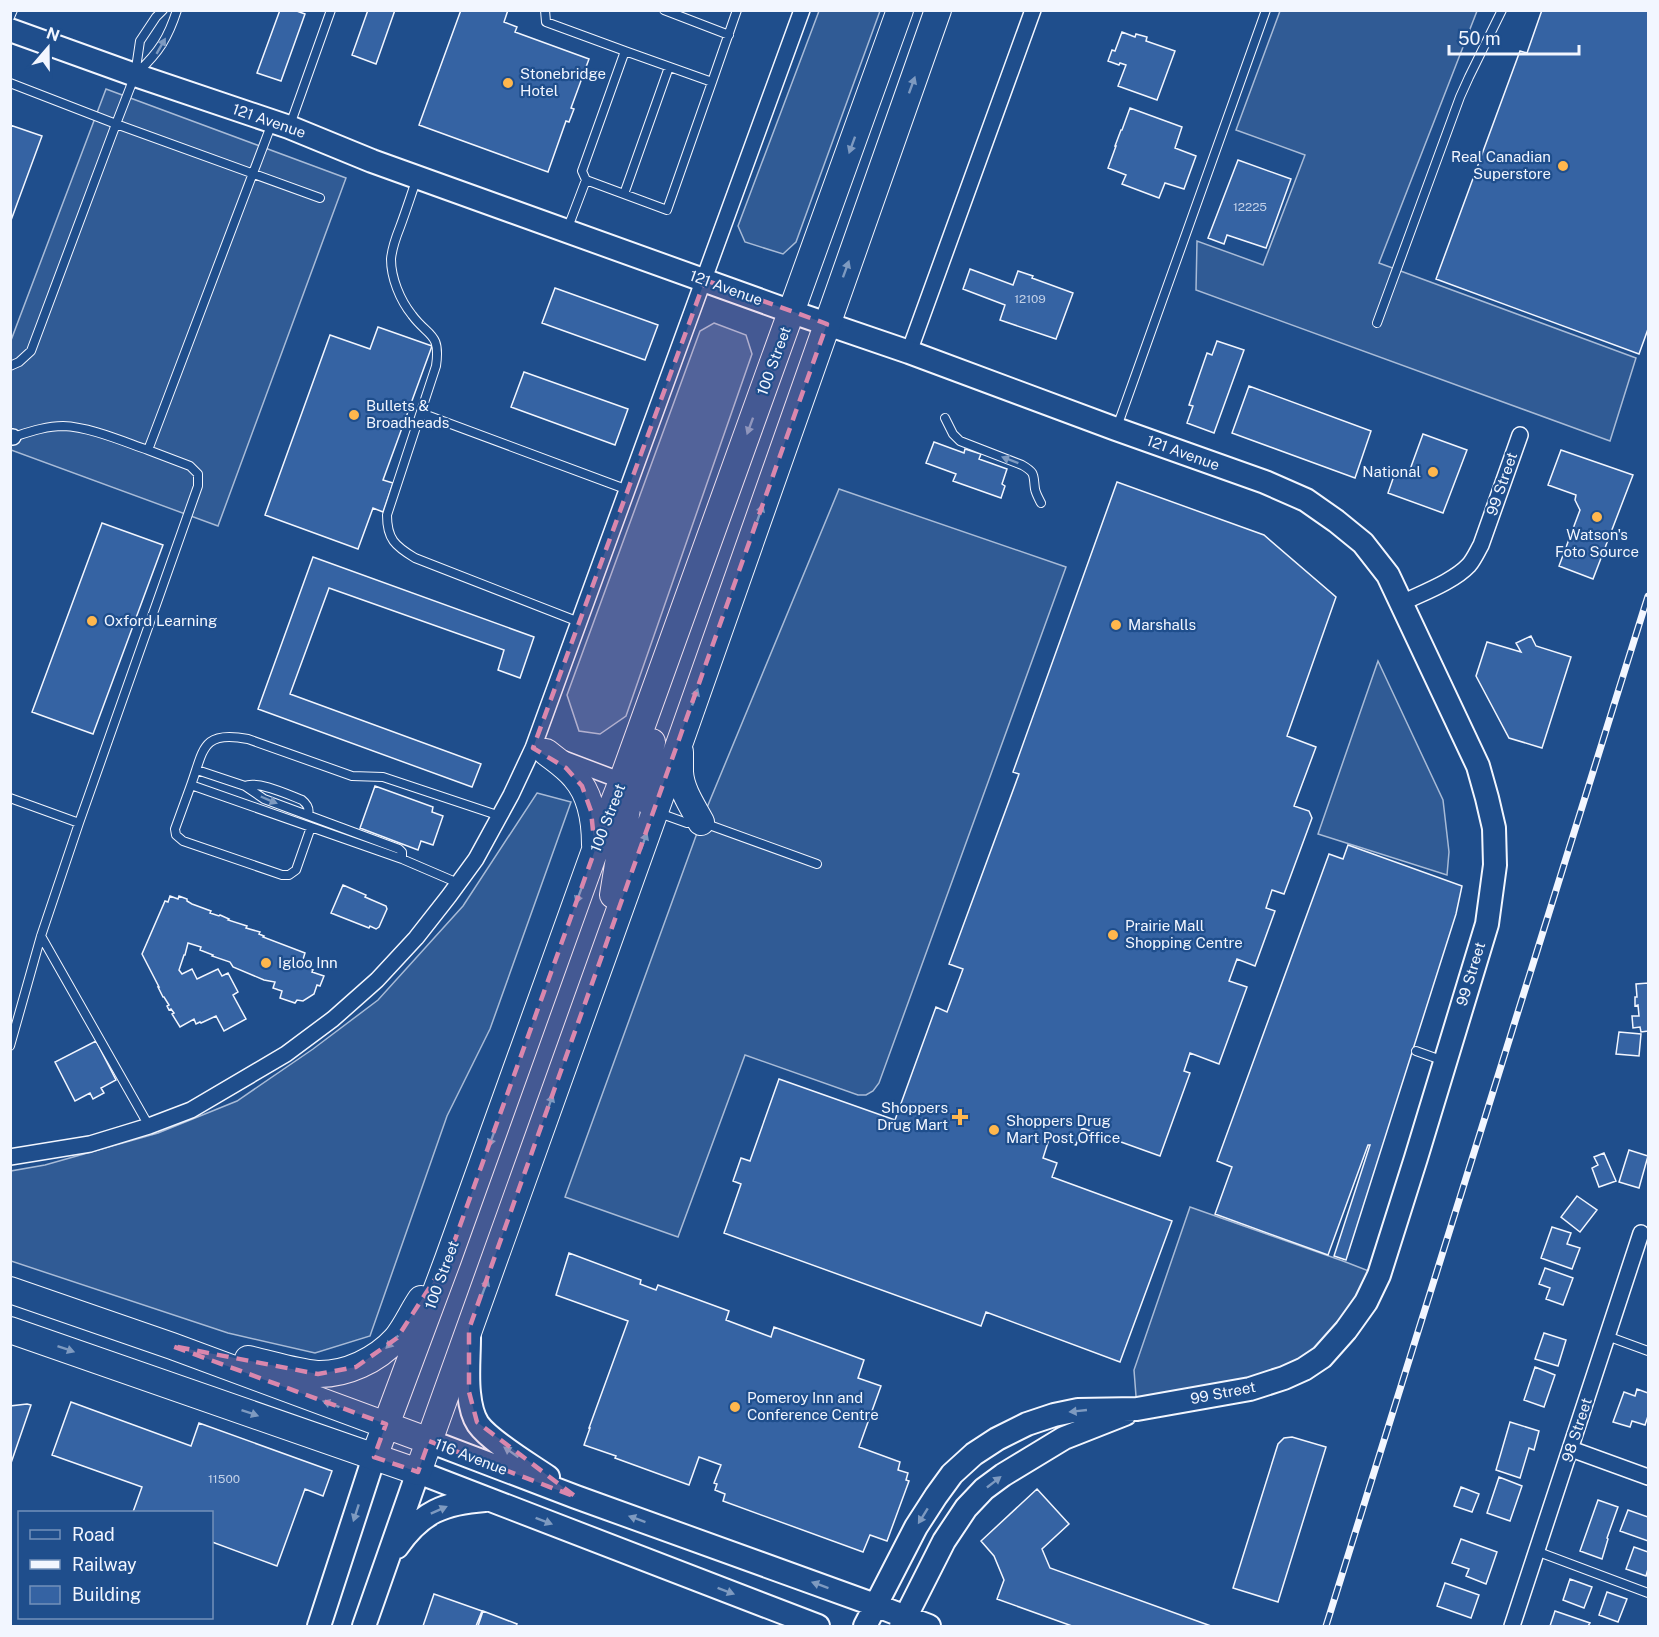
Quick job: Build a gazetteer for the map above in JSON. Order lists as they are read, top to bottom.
{
  "streets": {
    "main road": ["100 Street", "116 Avenue"],
    "street": ["121 Avenue", "99 Street", "98 Street"]
  },
  "crossings": [
    ["121 Avenue", "100 Street"],
    ["121 Avenue", "99 Street"],
    ["100 Street", "116 Avenue"],
    ["99 Street", "116 Avenue"]
  ],
  "places": {
    "other": [
      "Stonebridge Hotel",
      "Real Canadian Superstore",
      "Bullets & Broadheads",
      "National",
      "Watson's Foto Source",
      "Oxford Learning",
      "Marshalls",
      "Prairie Mall Shopping Centre",
      "Igloo Inn",
      "Shoppers Drug Mart Post Office",
      "Pomeroy Inn and Conference Centre"
    ],
    "health": ["Shoppers Drug Mart"]
  },
  "house_numbers": ["12225", "12109", "11500"],
  "legend": ["Road", "Railway", "Building"],
  "scale_bar": "50 m",
  "north": "top"
}
